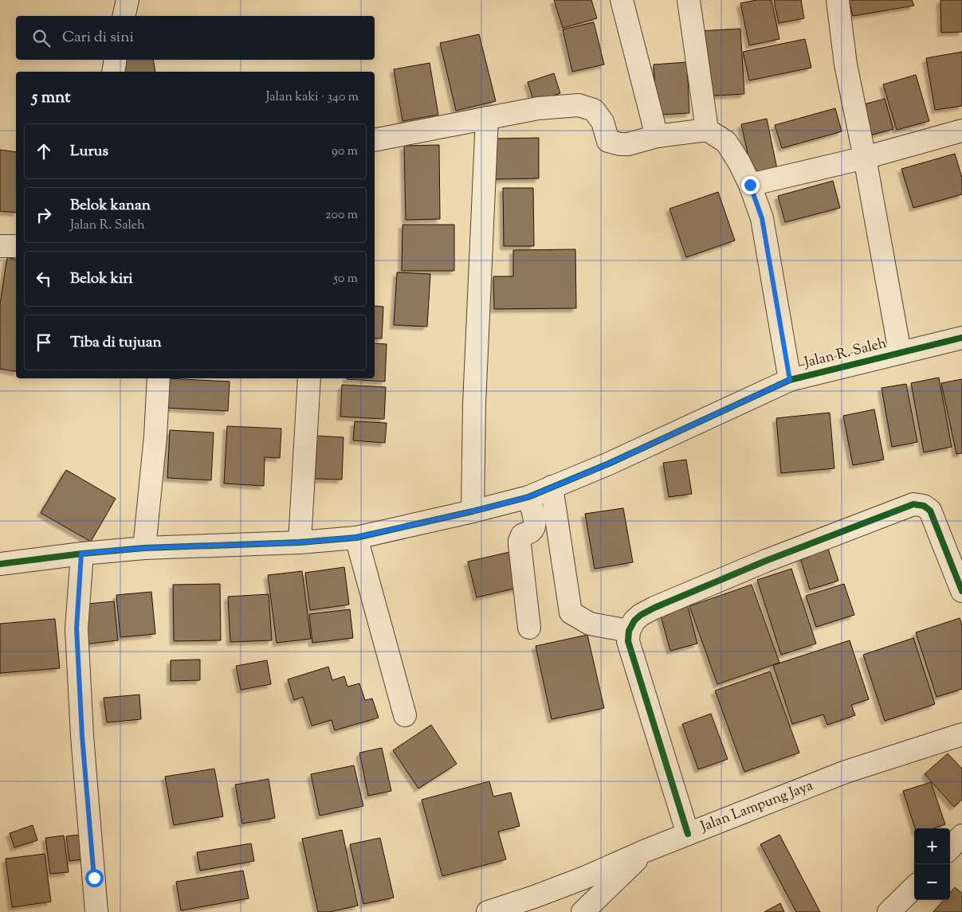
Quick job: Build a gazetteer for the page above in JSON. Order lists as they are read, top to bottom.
{
  "streets": {
    "street": ["Jalan R. Saleh", "Jalan Lampung Jaya"]
  },
  "page": {
    "search": "Cari di sini",
    "heading": ["5 mnt", "Jalan kaki · 340 m"],
    "list": [
      ["Lurus", "90 m"],
      ["Belok kanan", "Jalan R. Saleh", "200 m"],
      ["Belok kiri", "50 m"],
      "Tiba di tujuan"
    ],
    "map_buttons": ["+", "−"]
  }
}
